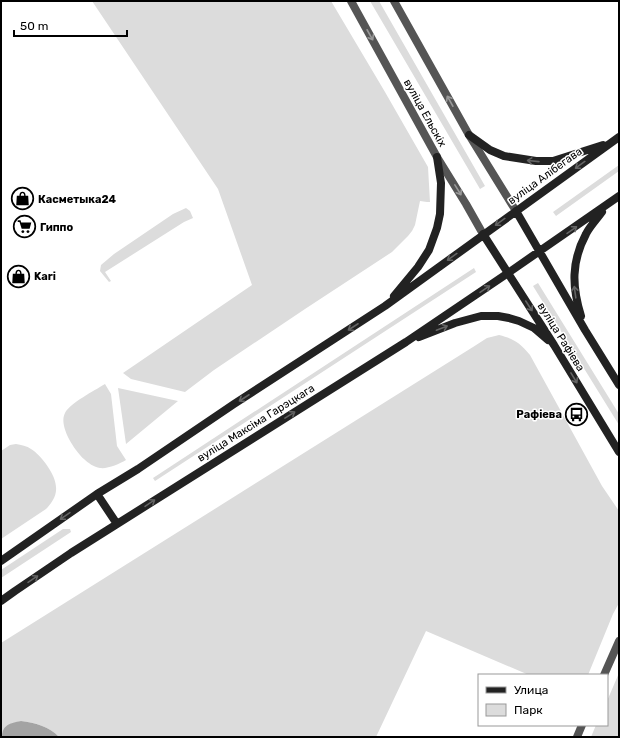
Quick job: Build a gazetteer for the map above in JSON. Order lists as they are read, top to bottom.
{
  "streets": {
    "main road": ["вуліца Алібегава", "вуліца Рафіева", "вуліца Максіма Гарэцкага"],
    "street": ["вуліца Ельскіх"]
  },
  "crossings": [
    ["вуліца Ельскіх", "вуліца Алібегава"],
    ["вуліца Ельскіх", "вуліца Рафіева"],
    ["вуліца Алібегава", "вуліца Рафіева"],
    ["вуліца Рафіева", "вуліца Максіма Гарэцкага"]
  ],
  "places": {
    "shop": ["Касметыка24", "Kari"],
    "supermarket": ["Гиппо"],
    "bus stop": ["Рафіева"]
  },
  "legend": ["Улица", "Парк"],
  "scale_bar": "50 m"
}
